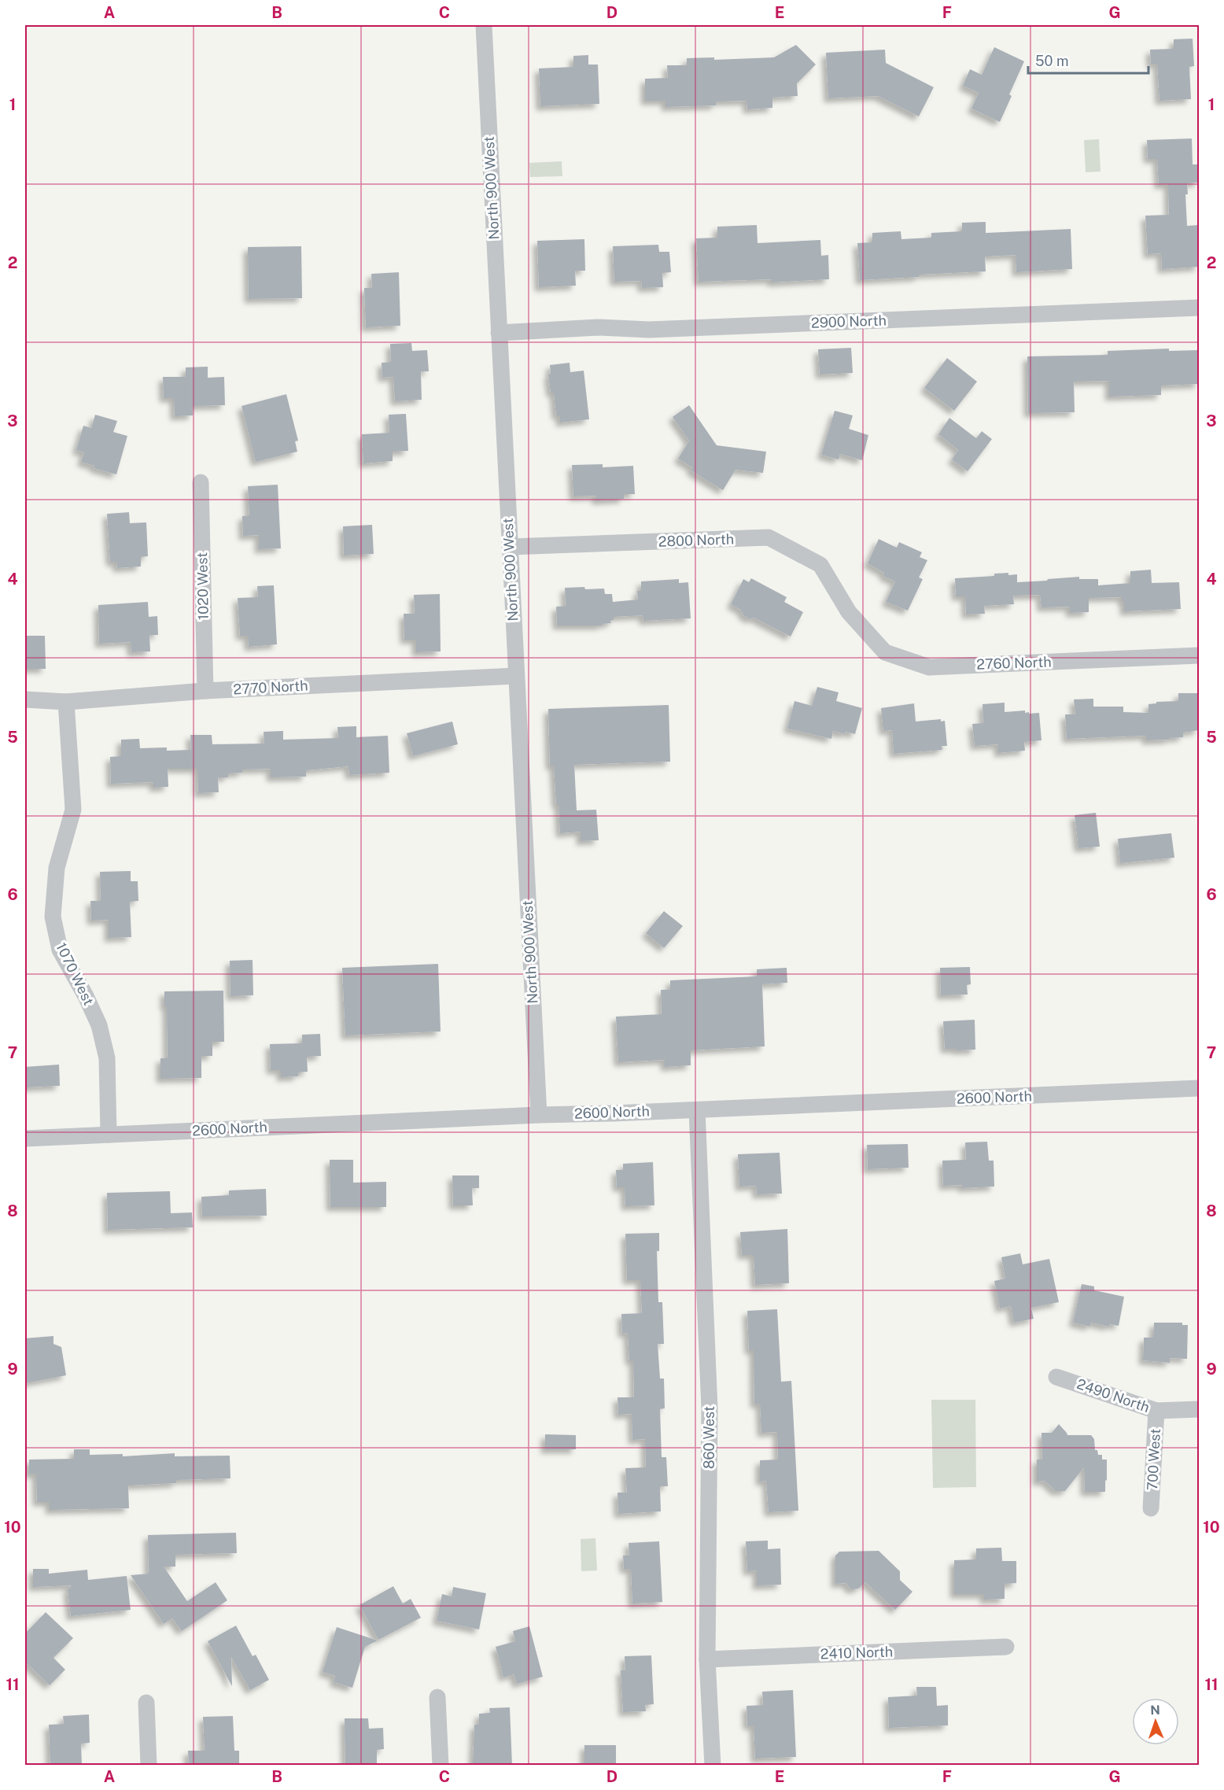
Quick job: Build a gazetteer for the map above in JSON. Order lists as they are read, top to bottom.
{
  "streets": {
    "street": [
      "North 900 West",
      "2900 North",
      "2800 North",
      "1020 West",
      "2760 North",
      "2770 North",
      "1070 West",
      "2600 North",
      "2490 North",
      "860 West",
      "700 West",
      "2410 North"
    ]
  },
  "crossings": [
    ["North 900 West", "2900 North"],
    ["North 900 West", "2800 North"],
    ["North 900 West", "2770 North"],
    ["North 900 West", "2600 North"],
    ["2800 North", "2760 North"],
    ["1020 West", "2770 North"],
    ["2770 North", "1070 West"],
    ["1070 West", "2600 North"],
    ["2600 North", "860 West"],
    ["2490 North", "700 West"],
    ["860 West", "2410 North"]
  ],
  "scale_bar": "50 m",
  "north": "top",
  "grid": {
    "columns": [
      "A",
      "B",
      "C",
      "D",
      "E",
      "F",
      "G"
    ],
    "rows": [
      "1",
      "2",
      "3",
      "4",
      "5",
      "6",
      "7",
      "8",
      "9",
      "10",
      "11"
    ]
  }
}
